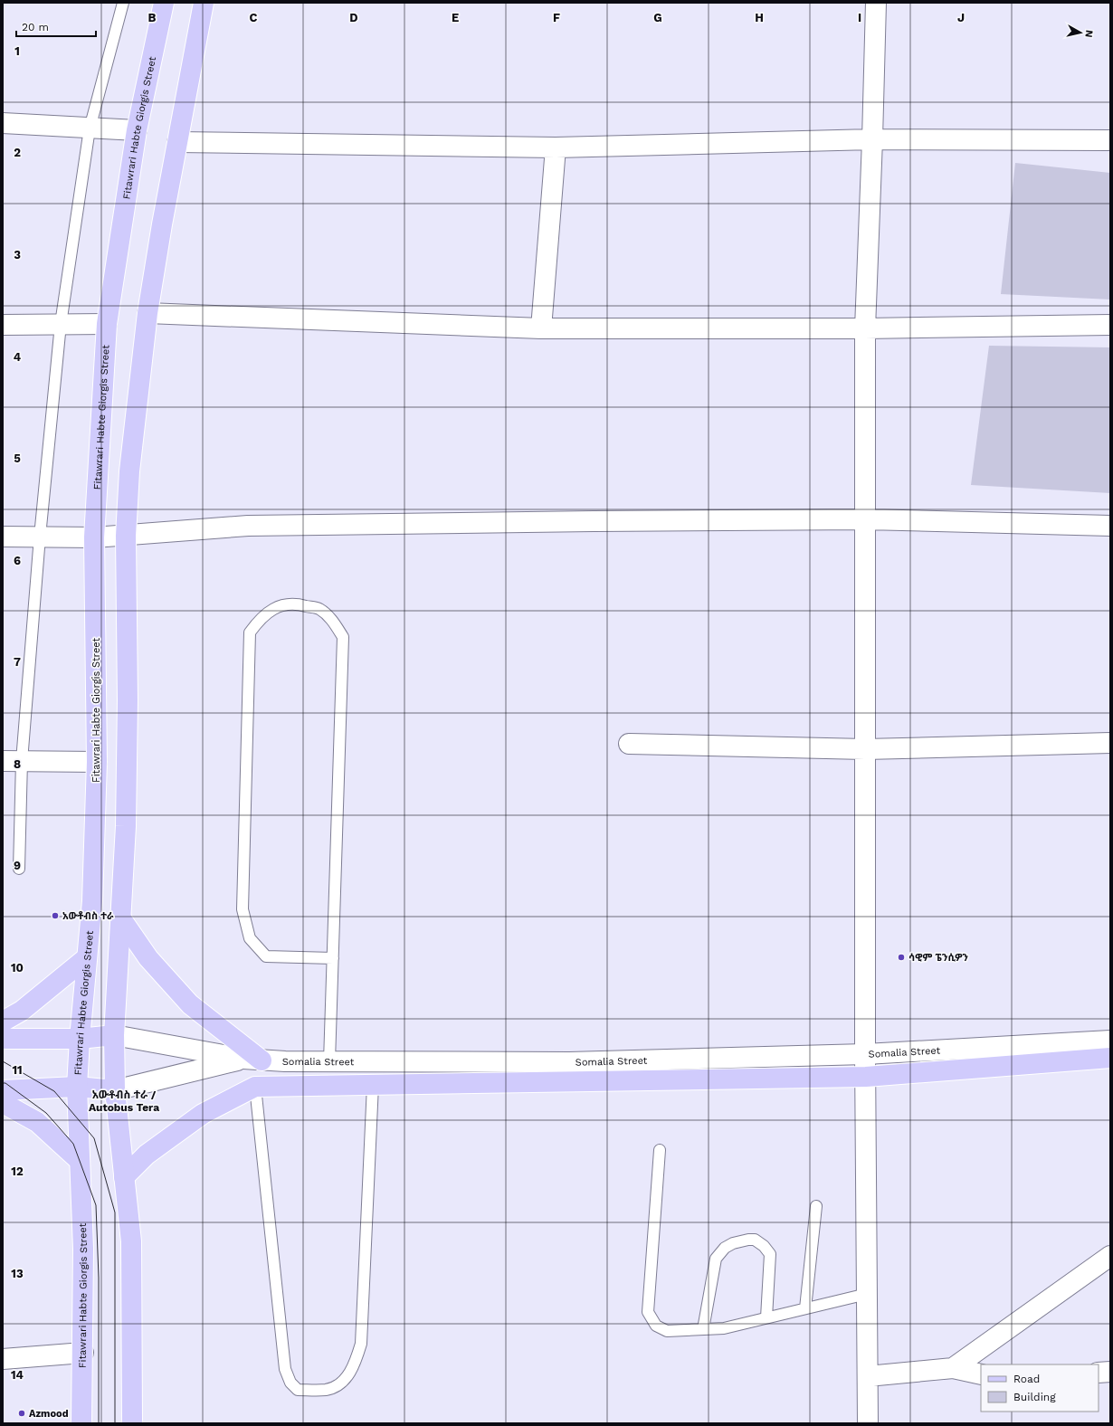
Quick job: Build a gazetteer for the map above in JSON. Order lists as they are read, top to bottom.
{
  "streets": {
    "main road": ["Fitawrari Habte Giorgis Street"],
    "street": ["Somalia Street"]
  },
  "districts": ["አውቶብስ ተራ / Autobus Tera"],
  "places": ["አውቶብስ ተራ", "ሳዊም ፔንሲዎን", "Azmood"],
  "legend": ["Road", "Building"],
  "scale_bar": "20 m",
  "north": "right",
  "grid": {
    "columns": [
      "B",
      "C",
      "D",
      "E",
      "F",
      "G",
      "H",
      "I",
      "J"
    ],
    "rows": [
      "1",
      "2",
      "3",
      "4",
      "5",
      "6",
      "7",
      "8",
      "9",
      "10",
      "11",
      "12",
      "13",
      "14"
    ]
  }
}
